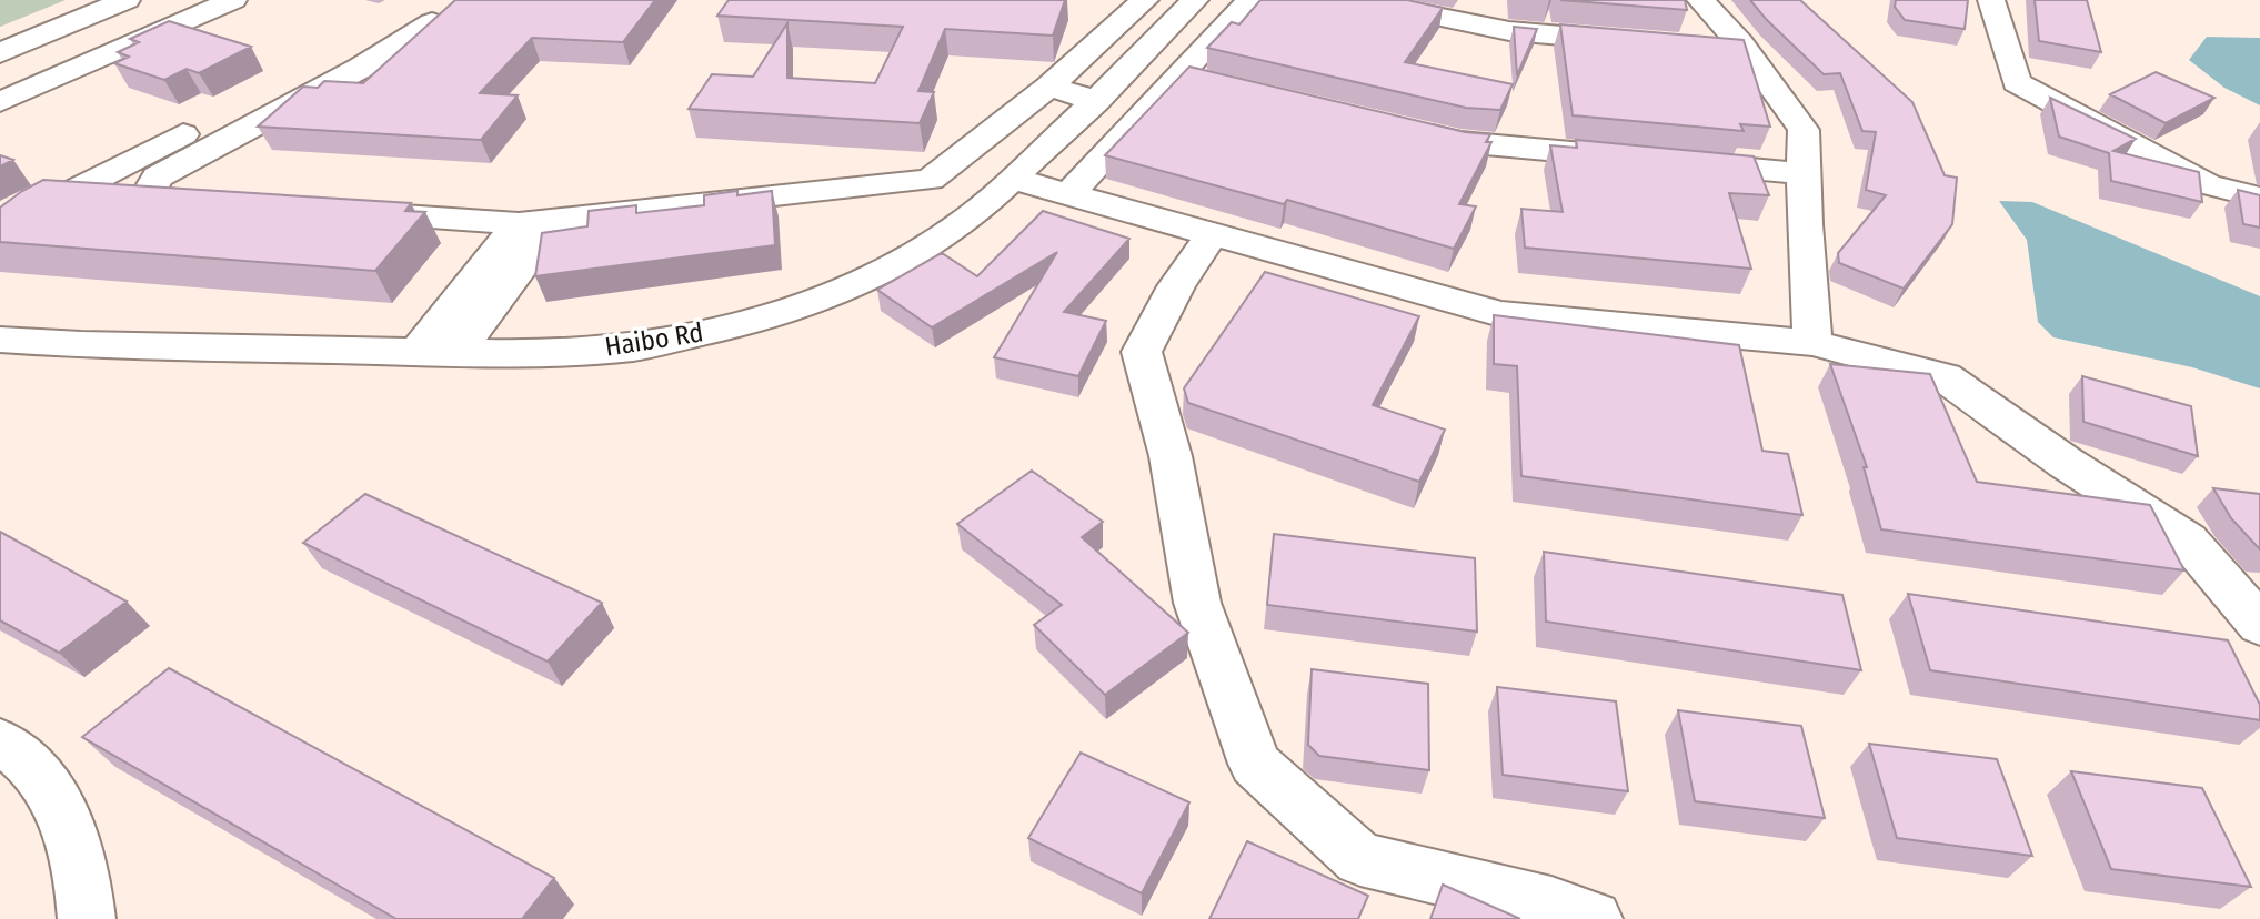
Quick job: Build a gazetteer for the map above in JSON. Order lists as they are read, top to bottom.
{
  "streets": {
    "street": ["Haibo Rd"]
  }
}
